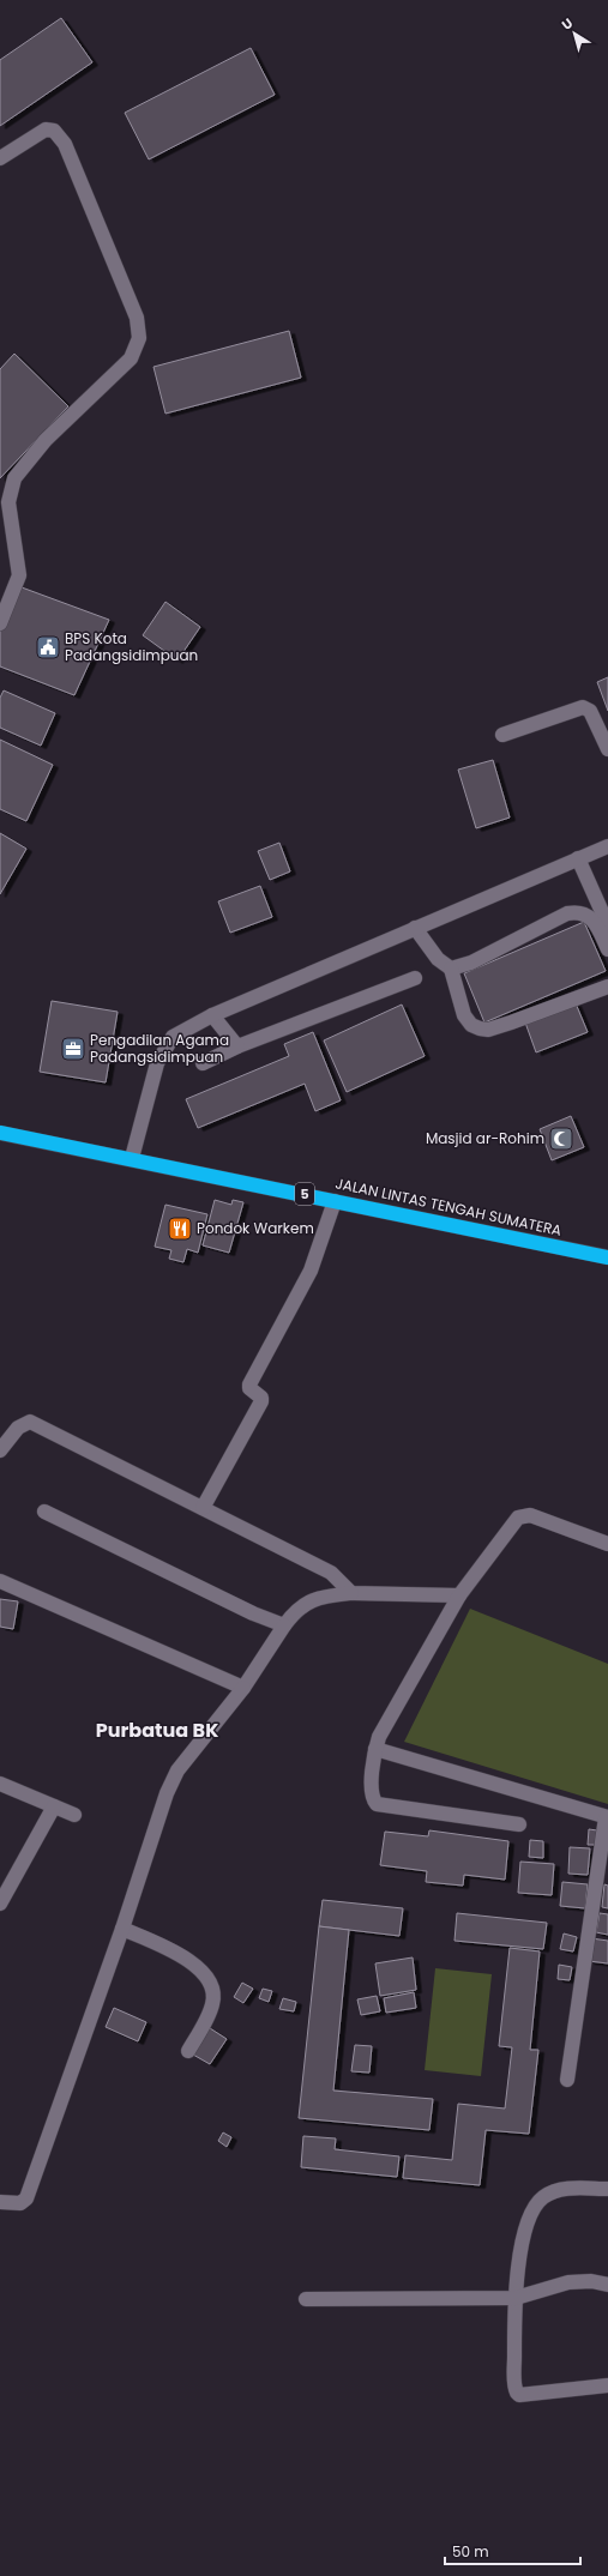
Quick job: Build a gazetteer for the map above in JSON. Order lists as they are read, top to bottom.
{
  "streets": {
    "highway": ["5", "JALAN LINTAS TENGAH SUMATERA"]
  },
  "districts": ["Purbatua BK"],
  "places": {
    "public building": ["BPS Kota Padangsidimpuan"],
    "office": ["Pengadilan Agama Padangsidimpuan"],
    "mosque": ["Masjid ar-Rohim"],
    "restaurant": ["Pondok Warkem"]
  },
  "scale_bar": "50 m",
  "north": "top left"
}
